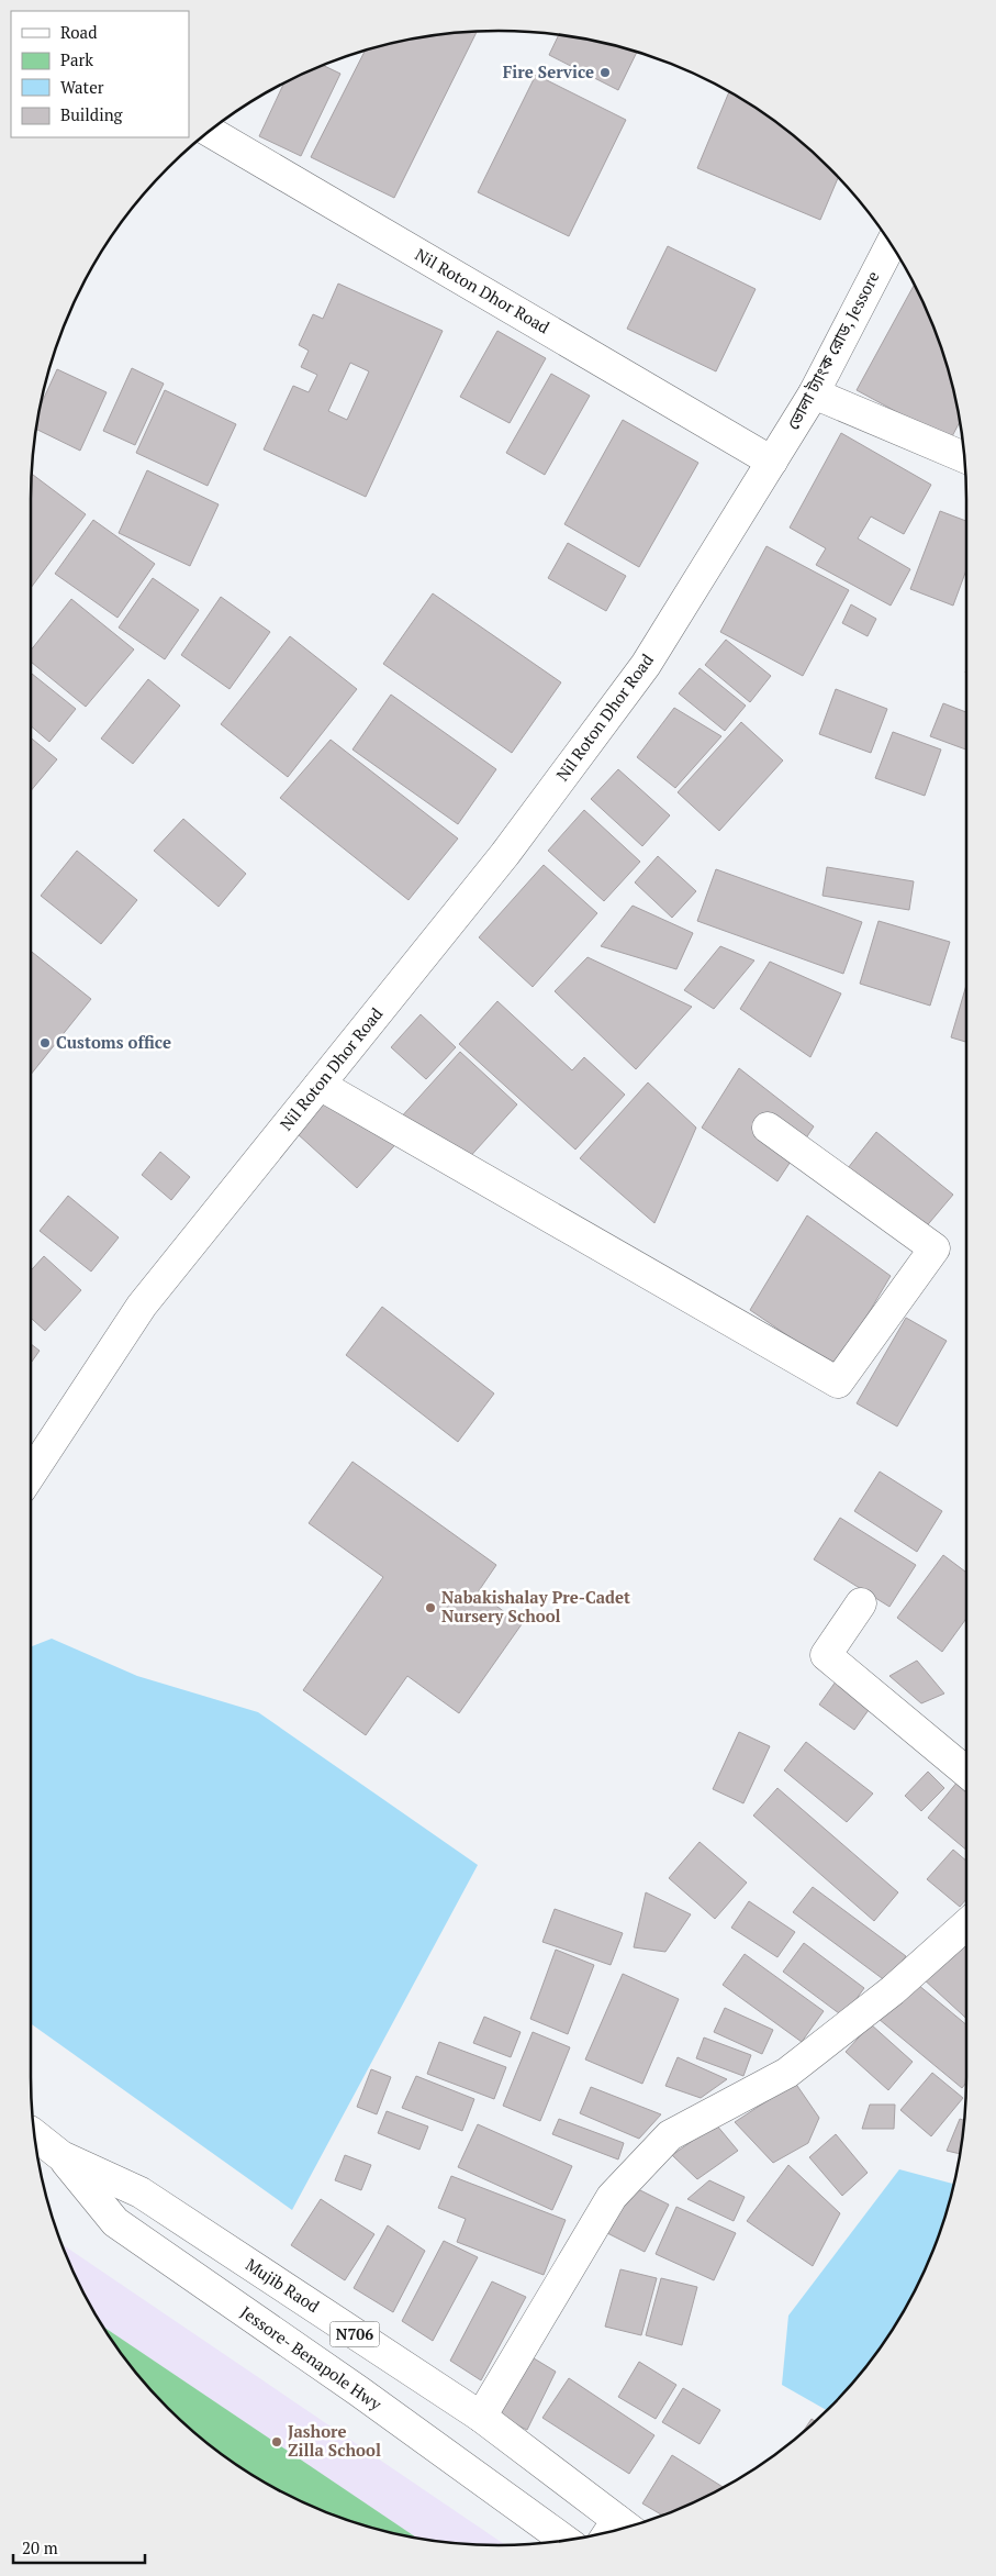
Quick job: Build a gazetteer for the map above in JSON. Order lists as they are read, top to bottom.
{
  "streets": {
    "main road": [
      "Nil Roton Dhor Road",
      "ভোলা ট্যাংক রোড, Jessore",
      "Mujib Raod",
      "N706",
      "Jessore- Benapole Hwy"
    ]
  },
  "crossings": [
    ["Nil Roton Dhor Road", "ভোলা ট্যাংক রোড, Jessore"],
    ["Mujib Raod", "Jessore- Benapole Hwy"]
  ],
  "places": [
    "Fire Service",
    "Customs office",
    "Nabakishalay Pre-Cadet Nursery School",
    "Jashore Zilla School"
  ],
  "legend": [
    "Road",
    "Park",
    "Water",
    "Building"
  ],
  "scale_bar": "20 m"
}
